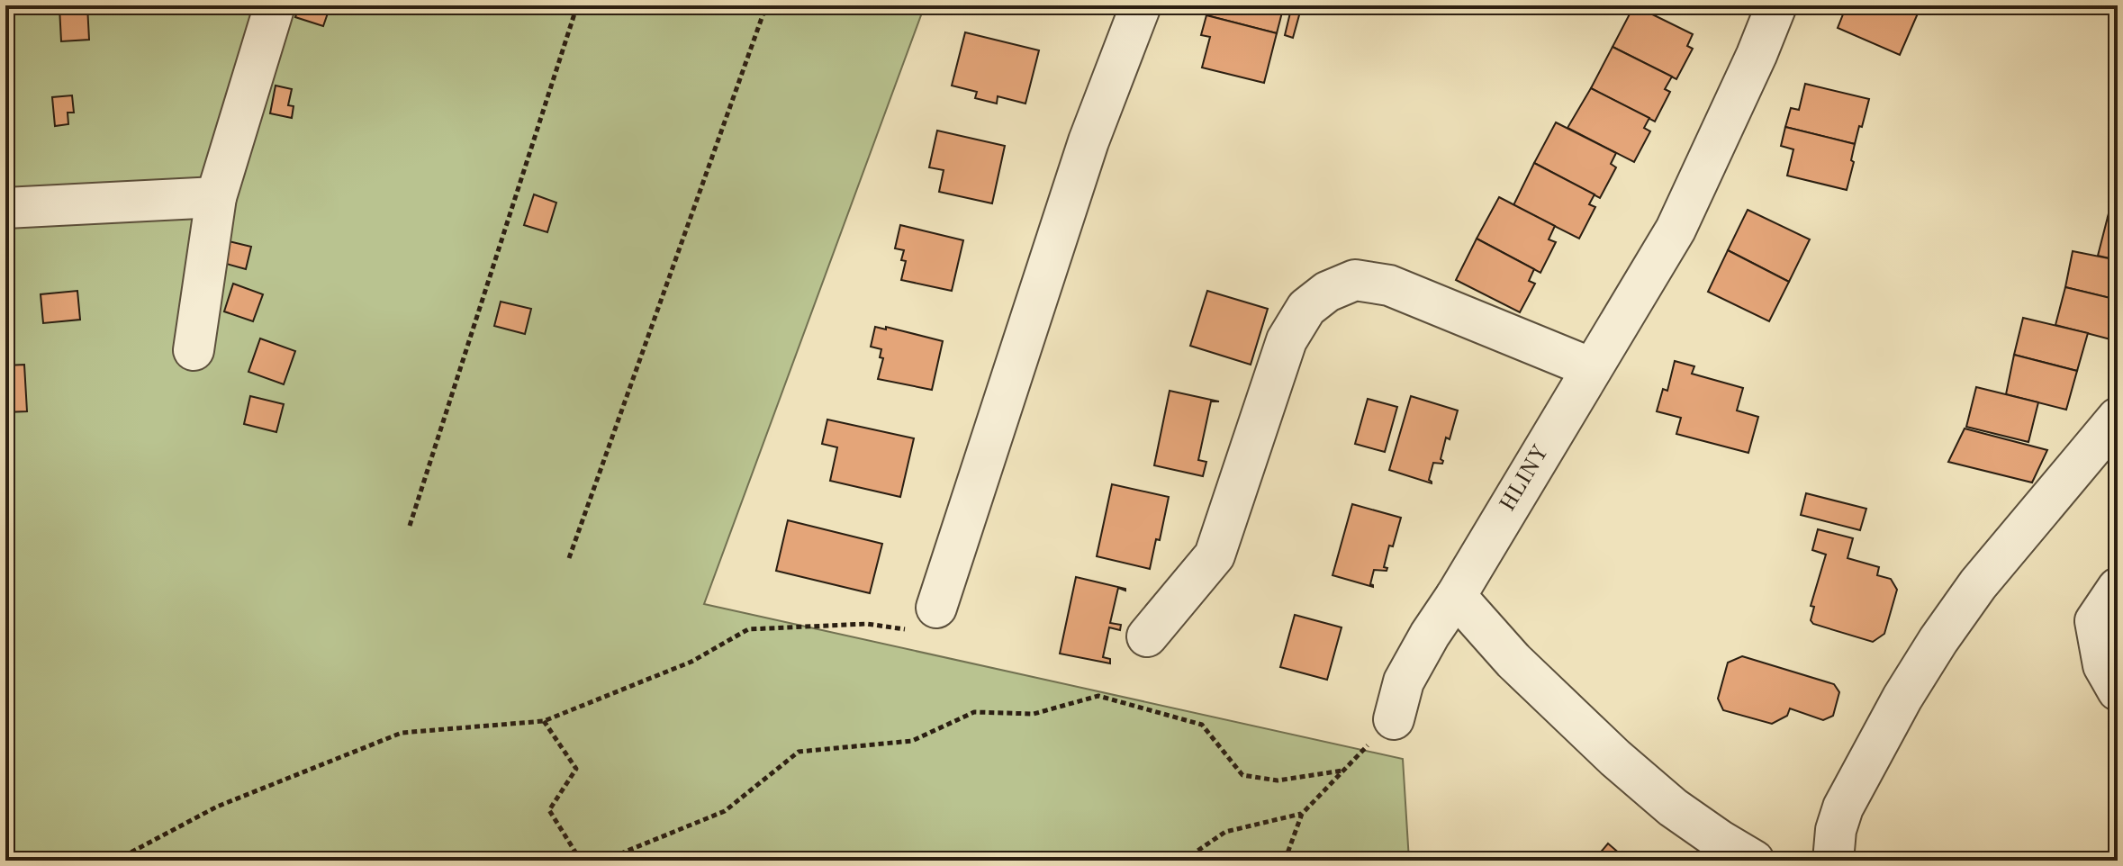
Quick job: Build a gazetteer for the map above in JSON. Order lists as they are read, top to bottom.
{
  "streets": {
    "street": ["HLINY"]
  }
}
